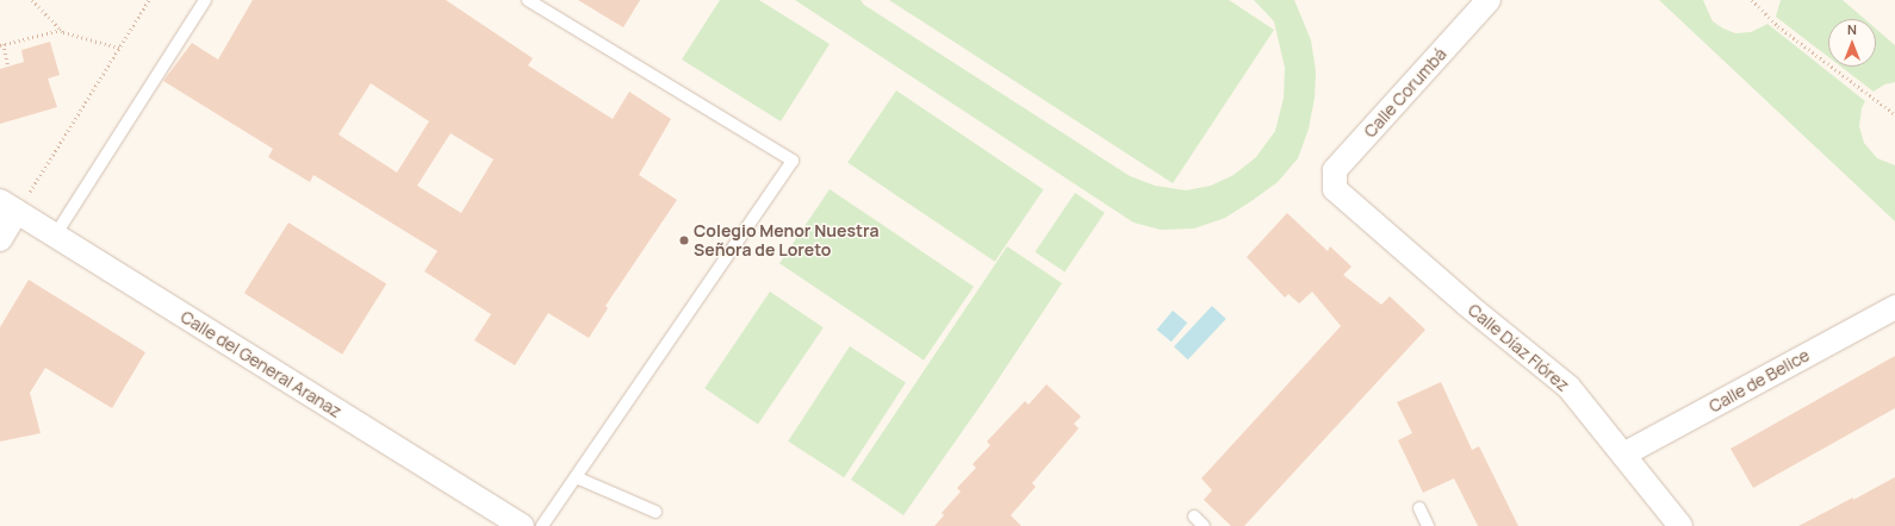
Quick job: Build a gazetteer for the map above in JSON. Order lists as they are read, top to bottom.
{
  "streets": {
    "street": [
      "Calle Corumbá",
      "Calle Díaz Flórez",
      "Calle del General Aranaz",
      "Calle de Belice"
    ]
  },
  "crossings": [
    ["Calle Corumbá", "Calle Díaz Flórez"],
    ["Calle Díaz Flórez", "Calle de Belice"]
  ],
  "places": ["Colegio Menor Nuestra Señora de Loreto"],
  "north": "top"
}
